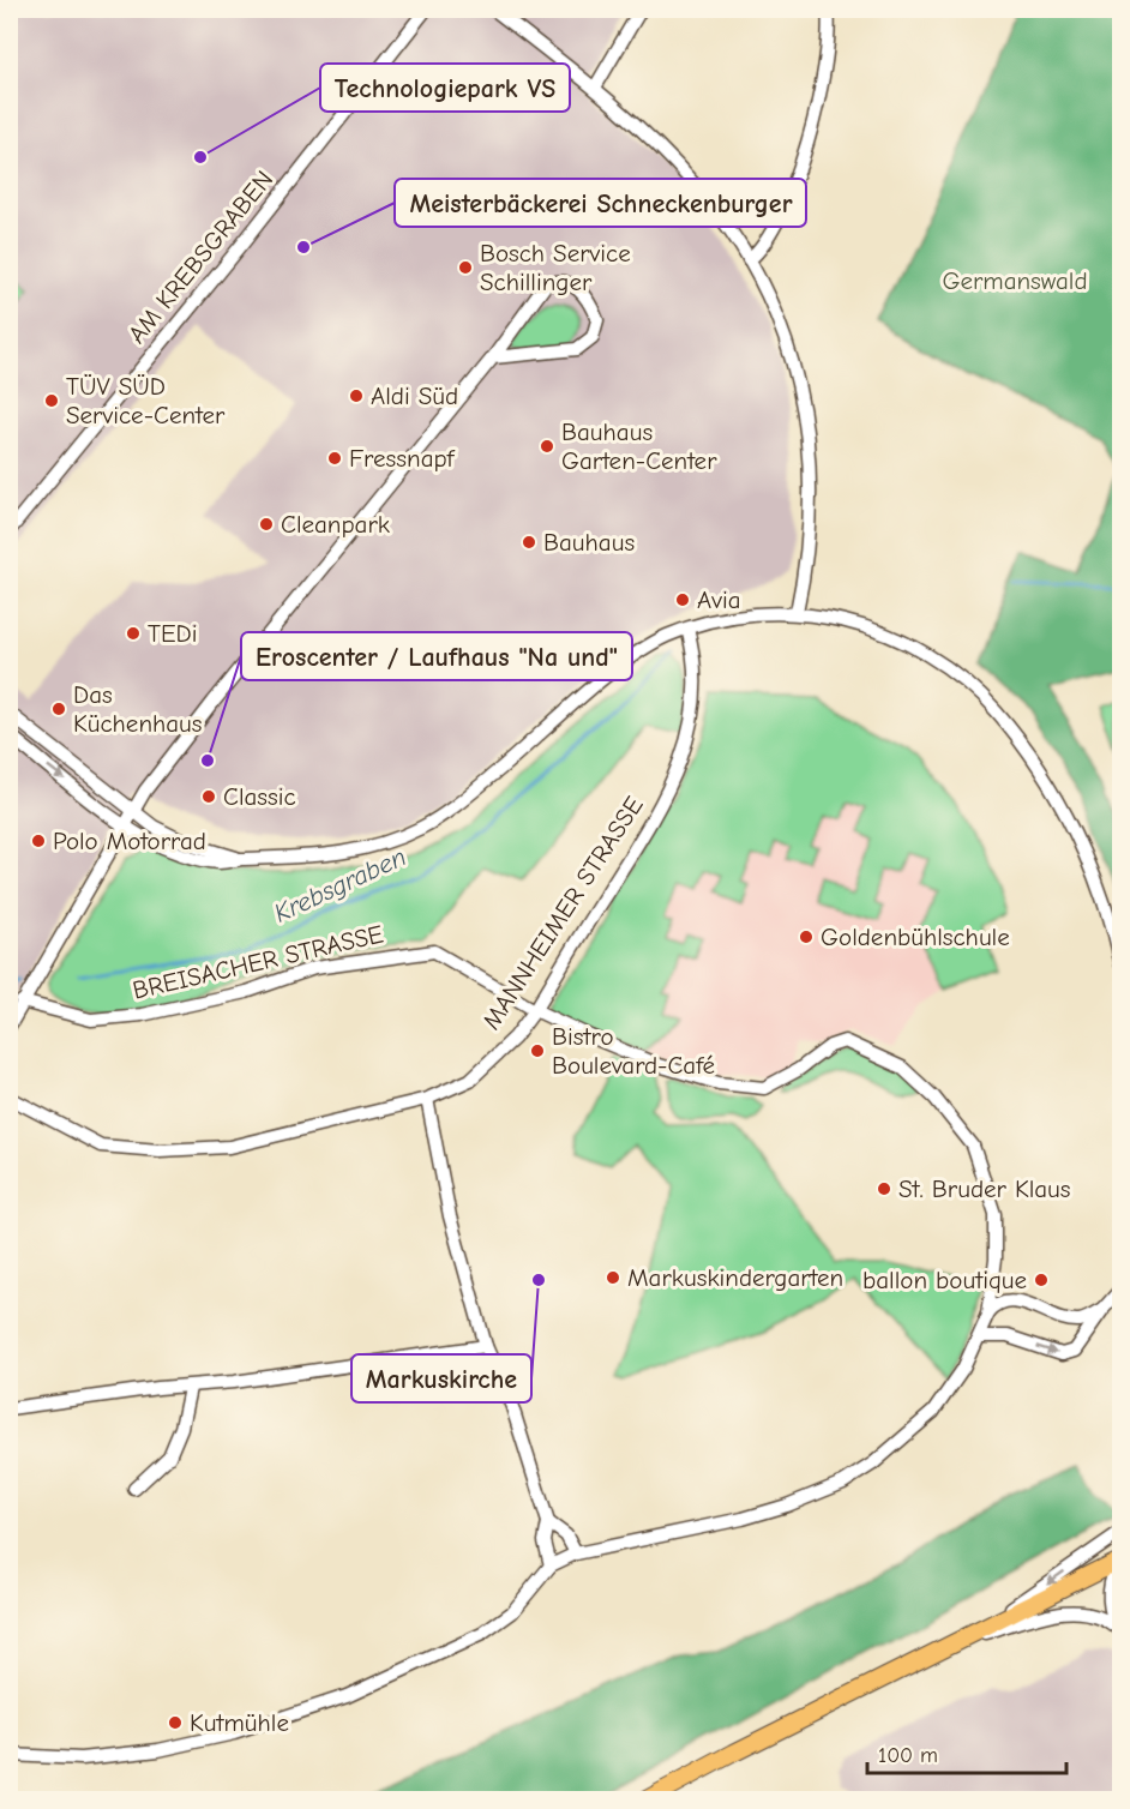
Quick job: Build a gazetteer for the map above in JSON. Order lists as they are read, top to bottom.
{
  "streets": {
    "street": ["AM KREBSGRABEN", "MANNHEIMER STRASSE", "BREISACHER STRASSE"]
  },
  "crossings": [
    ["MANNHEIMER STRASSE", "BREISACHER STRASSE"]
  ],
  "water": ["Krebsgraben"],
  "parks": ["Germanswald"],
  "places": [
    "Technologiepark VS",
    "Meisterbäckerei Schneckenburger",
    "Bosch Service Schillinger",
    "Aldi Süd",
    "TÜV SÜD Service-Center",
    "Bauhaus Garten-Center",
    "Fressnapf",
    "Cleanpark",
    "Bauhaus",
    "Avia",
    "TEDi",
    "Das Küchenhaus",
    "Eroscenter / Laufhaus \"Na und\"",
    "Classic",
    "Polo Motorrad",
    "Goldenbühlschule",
    "Bistro Boulevard-Café",
    "St. Bruder Klaus",
    "Markuskindergarten",
    "Markuskirche",
    "ballon boutique",
    "Kutmühle"
  ],
  "scale_bar": "100 m"
}
